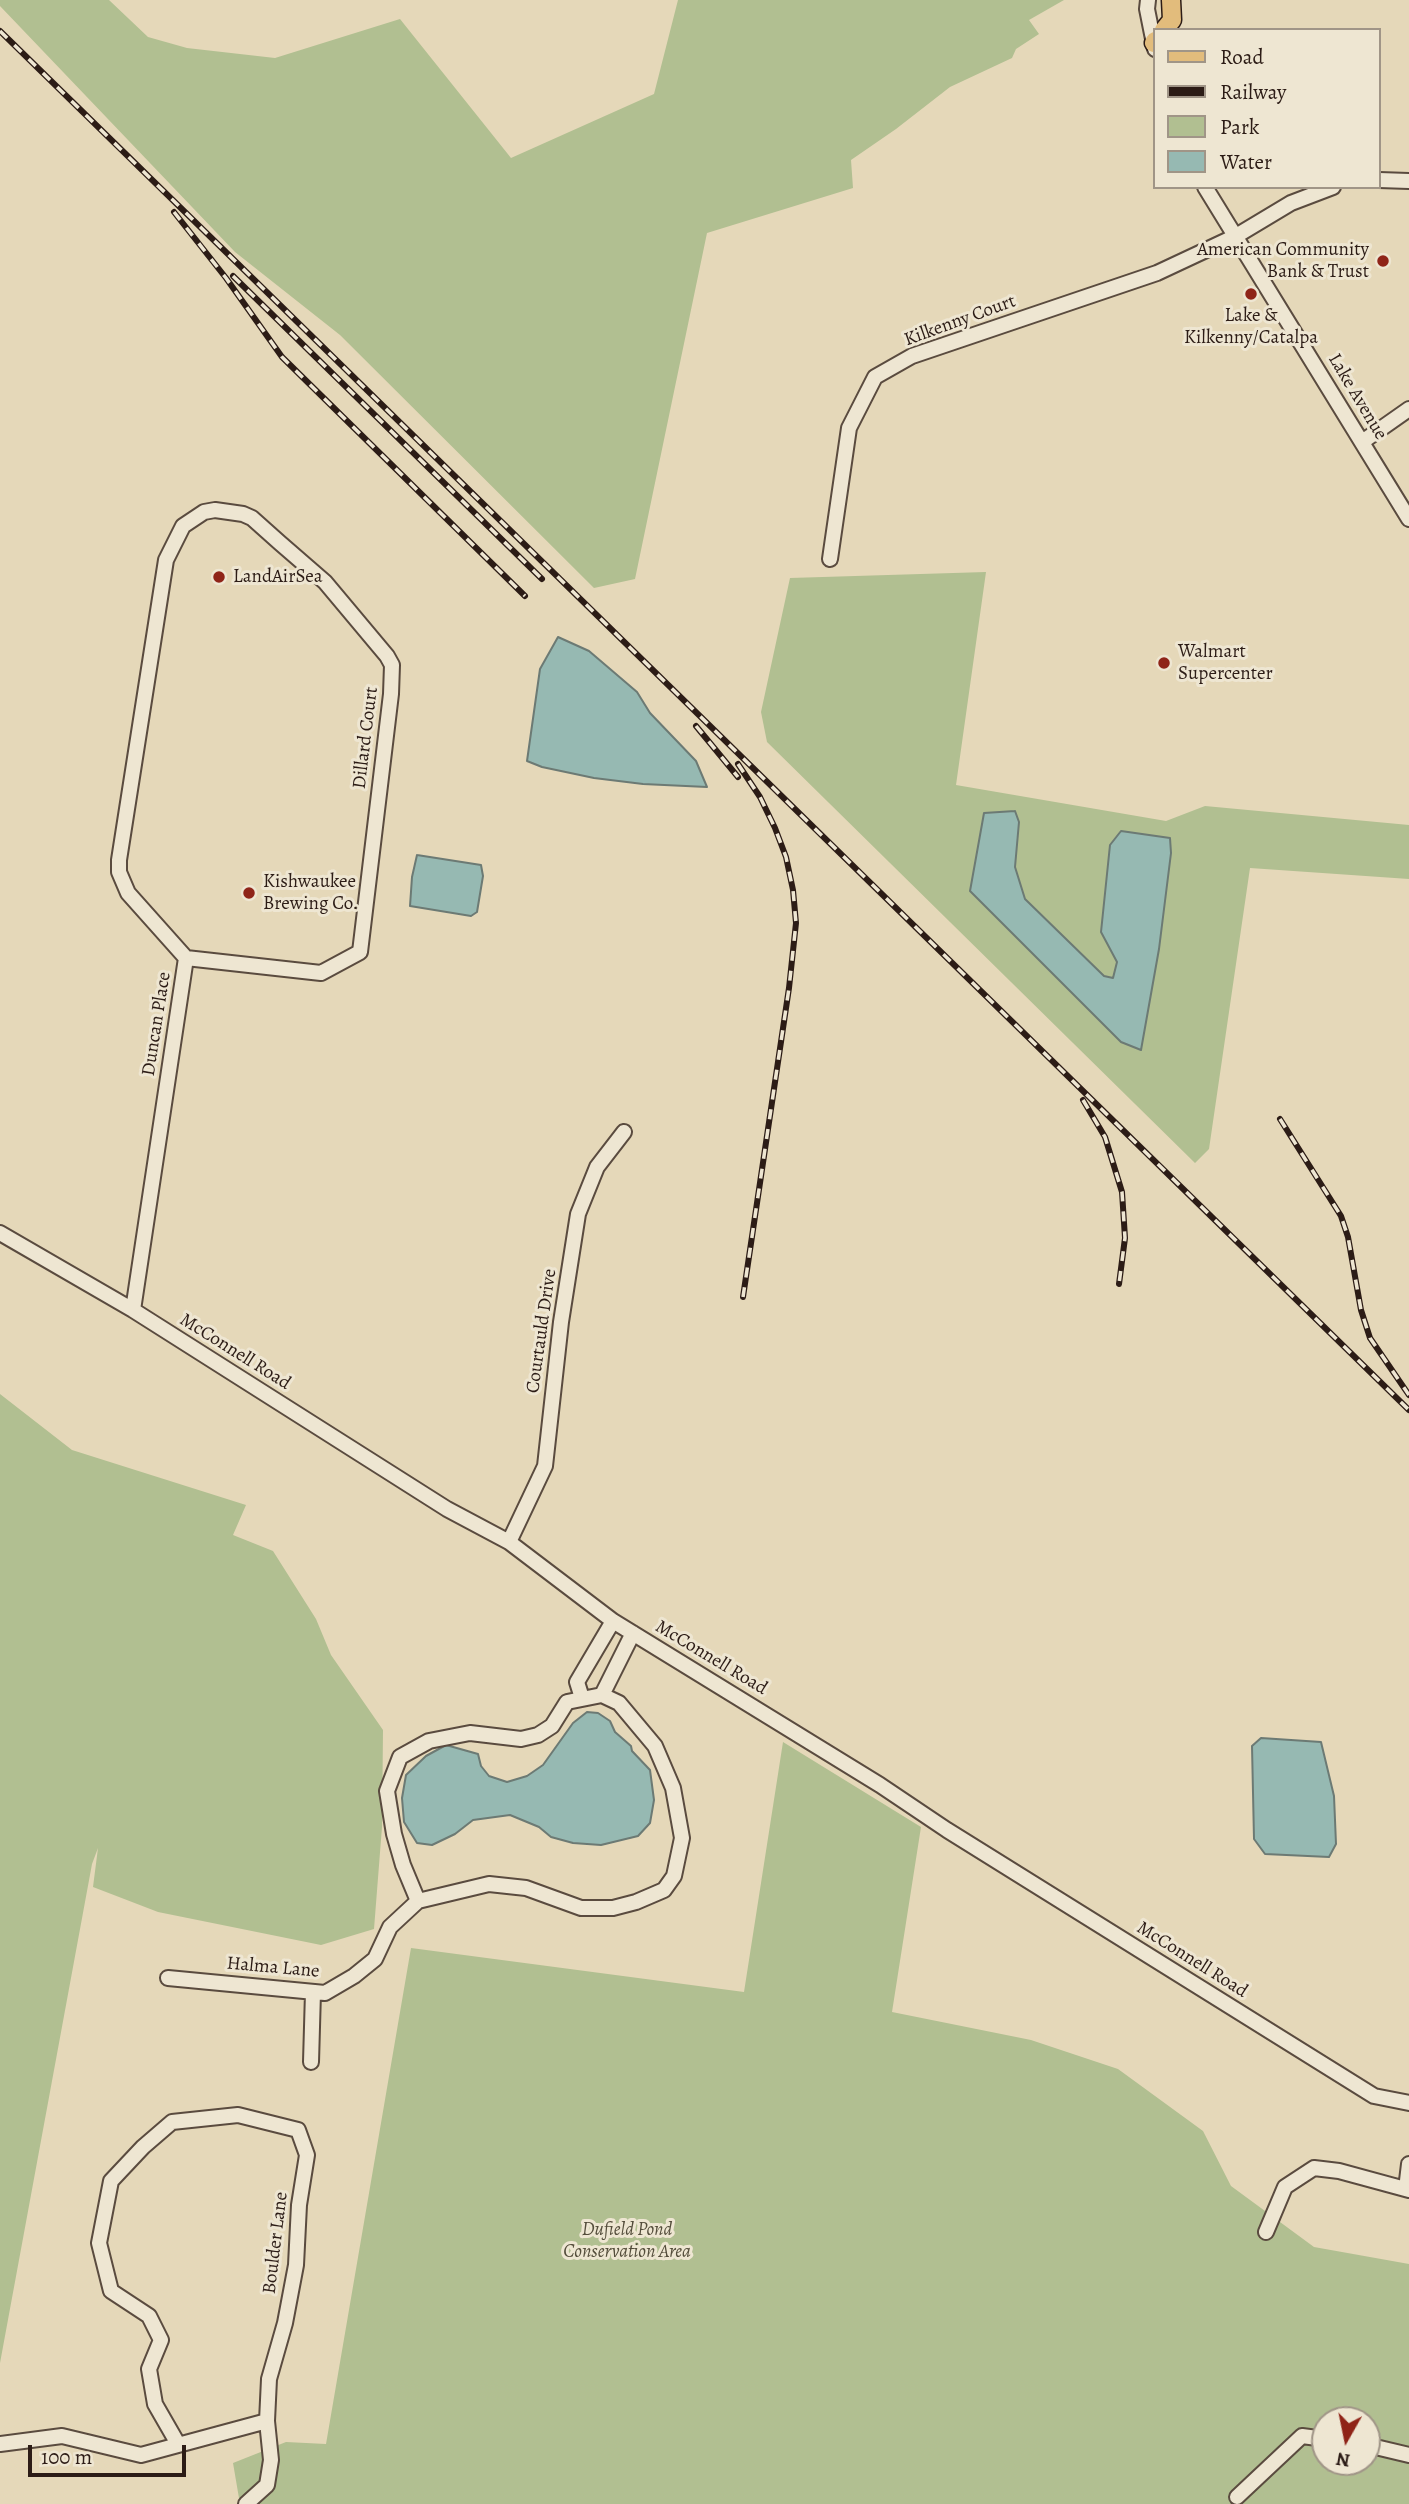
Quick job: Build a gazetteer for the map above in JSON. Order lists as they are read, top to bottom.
{
  "streets": {
    "street": [
      "Kilkenny Court",
      "Lake Avenue",
      "Dillard Court",
      "Duncan Place",
      "Courtauld Drive",
      "McConnell Road",
      "Halma Lane",
      "Boulder Lane"
    ]
  },
  "crossings": [
    ["Kilkenny Court", "Lake Avenue"],
    ["Dillard Court", "Duncan Place"],
    ["Duncan Place", "McConnell Road"],
    ["Courtauld Drive", "McConnell Road"]
  ],
  "parks": ["Dufield Pond Conservation Area"],
  "places": [
    "American Community Bank & Trust",
    "Lake & Kilkenny/Catalpa",
    "LandAirSea",
    "Walmart Supercenter",
    "Kishwaukee Brewing Co."
  ],
  "legend": [
    "Road",
    "Railway",
    "Park",
    "Water"
  ],
  "scale_bar": "100 m",
  "north": "bottom"
}
